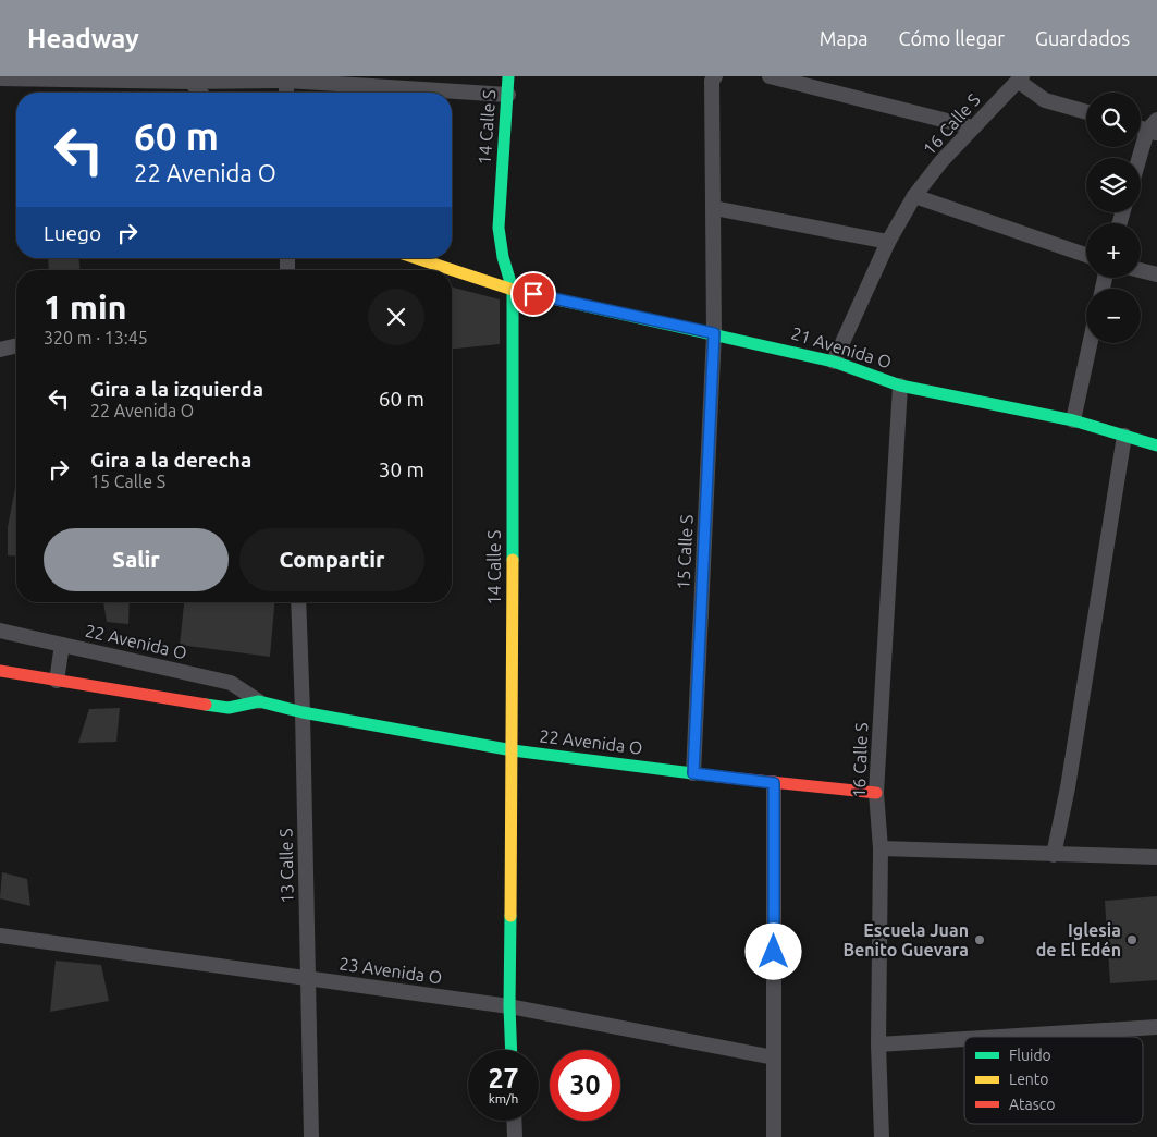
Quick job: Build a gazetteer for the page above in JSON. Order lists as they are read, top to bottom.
{
  "streets": {
    "street": [
      "16 Calle S",
      "14 Calle S",
      "21 Avenida O",
      "15 Calle S",
      "22 Avenida O",
      "13 Calle S",
      "23 Avenida O"
    ]
  },
  "crossings": [
    ["16 Calle S", "21 Avenida O"],
    ["16 Calle S", "22 Avenida O"],
    ["14 Calle S", "21 Avenida O"],
    ["14 Calle S", "22 Avenida O"],
    ["14 Calle S", "23 Avenida O"],
    ["21 Avenida O", "15 Calle S"],
    ["15 Calle S", "22 Avenida O"],
    ["22 Avenida O", "13 Calle S"],
    ["13 Calle S", "23 Avenida O"]
  ],
  "places": ["Escuela Juan Benito Guevara", "Iglesia de El Edén"],
  "legend": ["Fluido", "Lento", "Atasco"],
  "page": {
    "header": "Headway",
    "nav": ["Mapa", "Cómo llegar", "Guardados"],
    "map_buttons": ["+", "−"],
    "turn": ["60 m", "22 Avenida O"],
    "then": "Luego",
    "heading": ["1 min", "320 m · 13:45"],
    "list": [
      {
        "name": "Gira a la izquierda",
        "note": "22 Avenida O",
        "value": "60 m"
      },
      {
        "name": "Gira a la derecha",
        "note": "15 Calle S",
        "value": "30 m"
      }
    ],
    "buttons": ["Salir", "Compartir"],
    "speed": "27 km/h",
    "limit": "30"
  }
}
